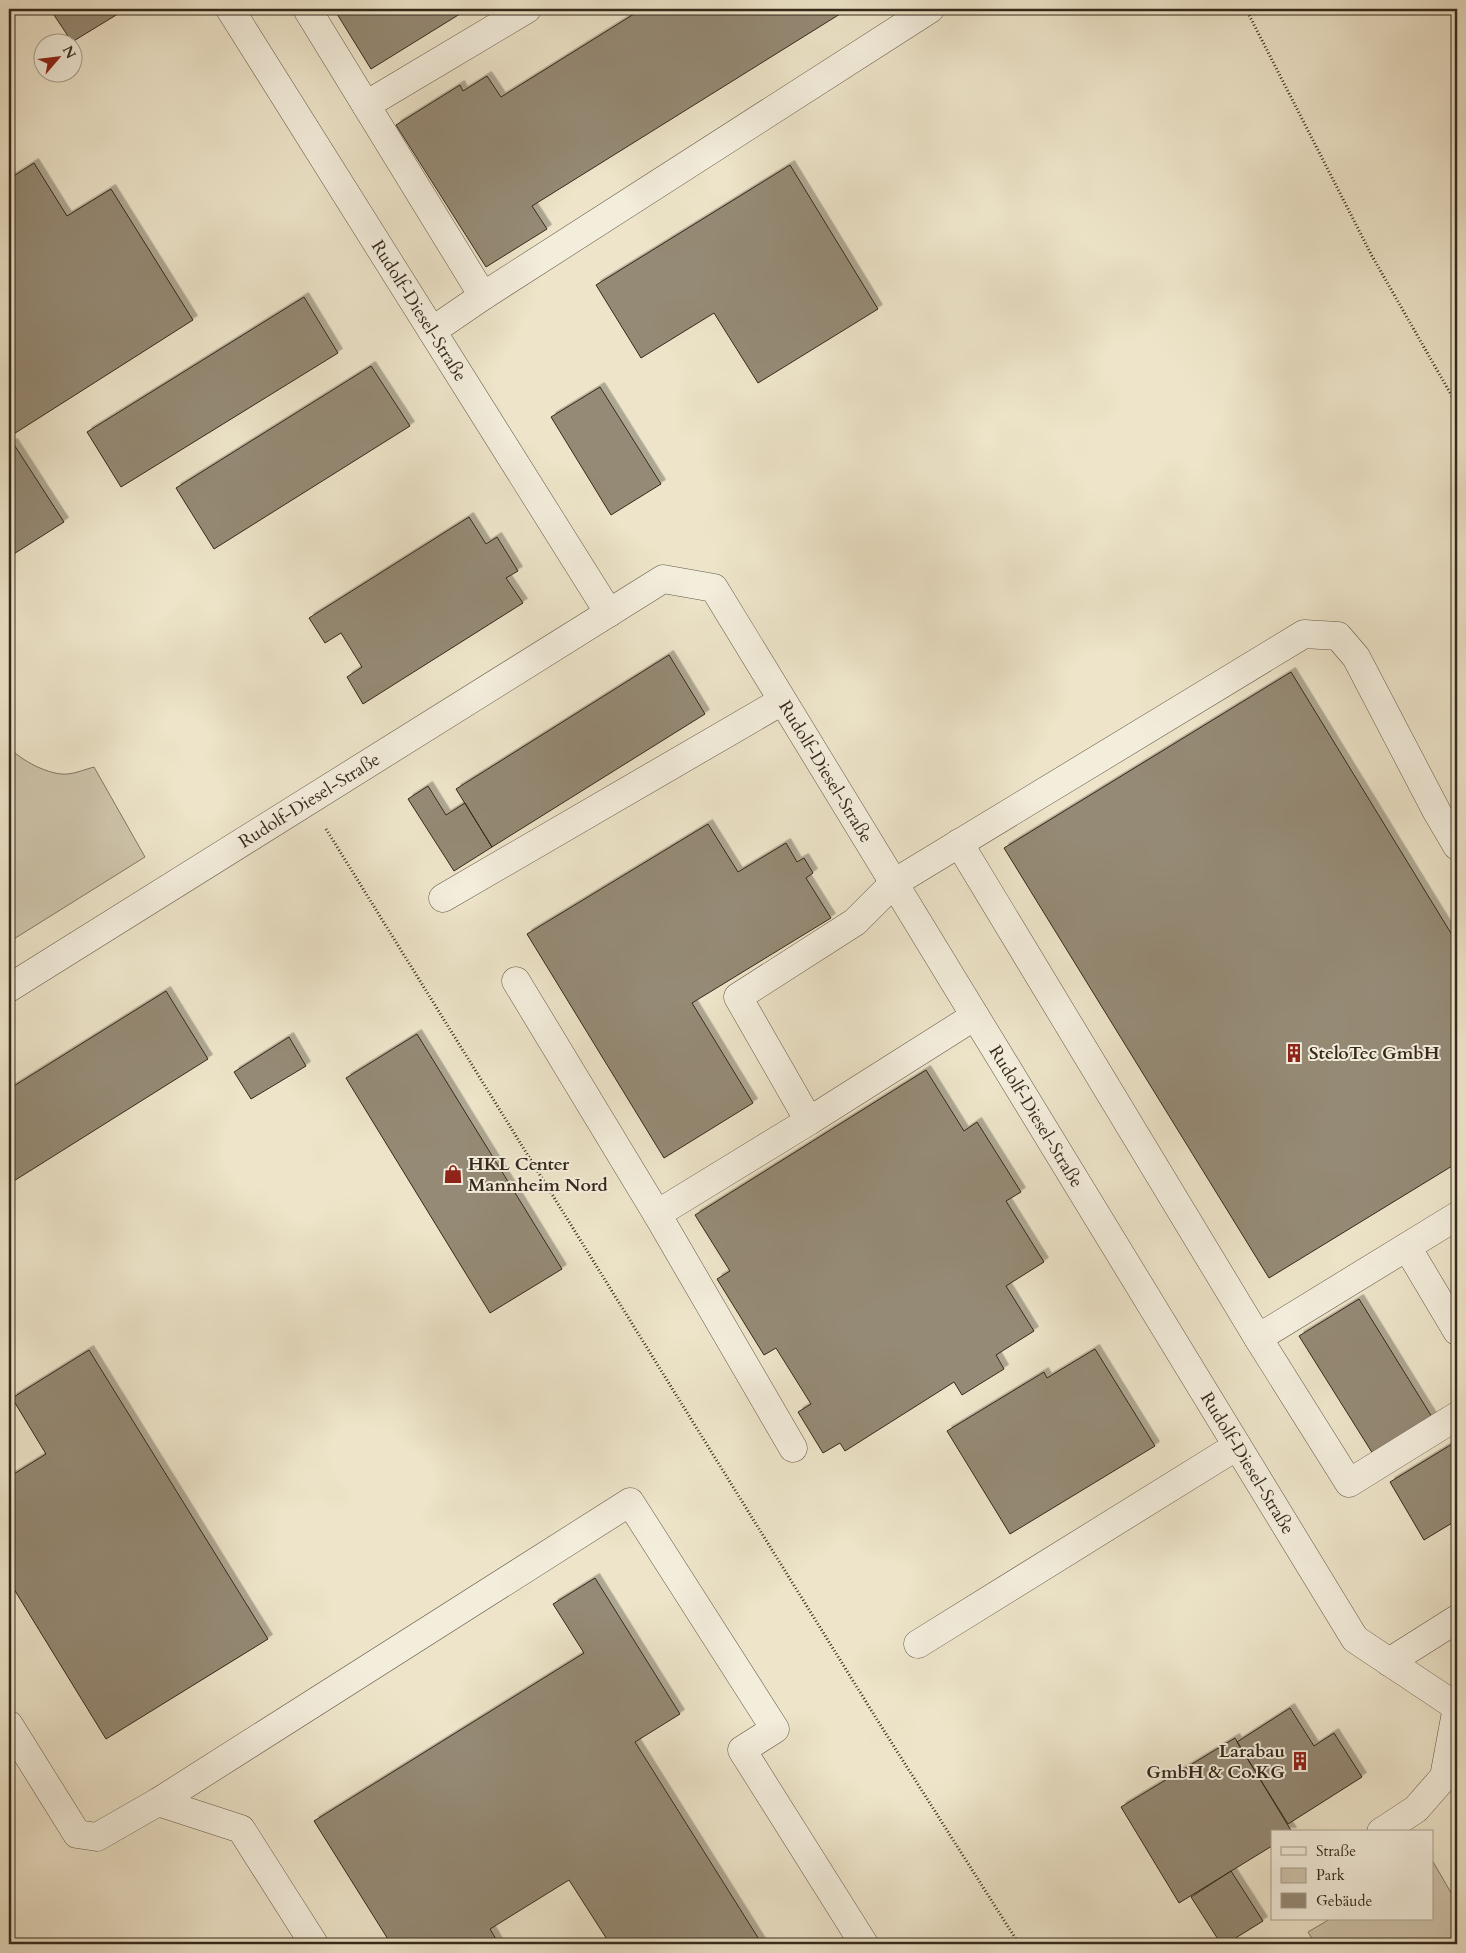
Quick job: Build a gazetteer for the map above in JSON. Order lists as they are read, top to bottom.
{
  "streets": {
    "street": ["Rudolf-Diesel-Straße"]
  },
  "places": {
    "building": ["SteloTec GmbH", "Larabau GmbH & Co.KG"],
    "shop": ["HKL Center Mannheim Nord"]
  },
  "legend": ["Straße", "Park", "Gebäude"],
  "north": "top right"
}
